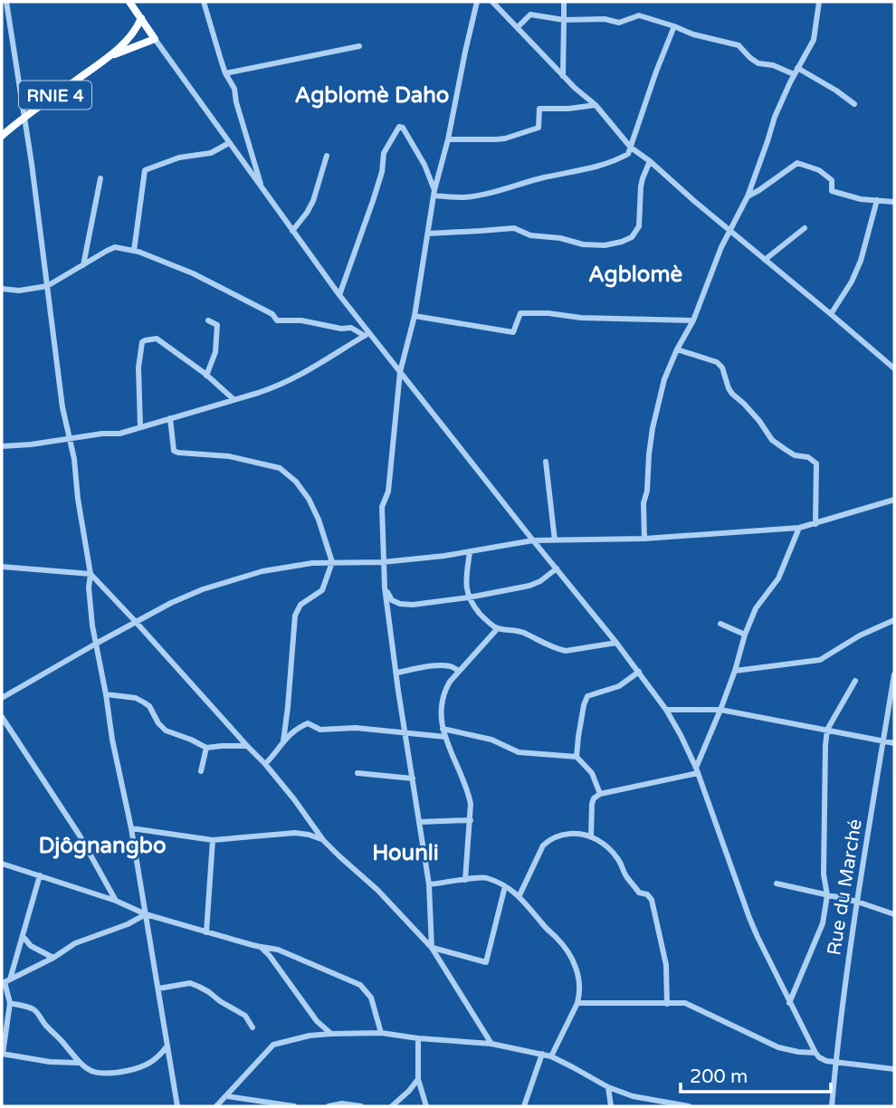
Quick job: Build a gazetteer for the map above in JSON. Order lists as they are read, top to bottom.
{
  "streets": {
    "main road": ["RNIE 4"],
    "street": ["Rue du Marché"]
  },
  "districts": [
    "Agblomè Daho",
    "Agblomè",
    "Djôgnangbo",
    "Hounli"
  ],
  "scale_bar": "200 m"
}
